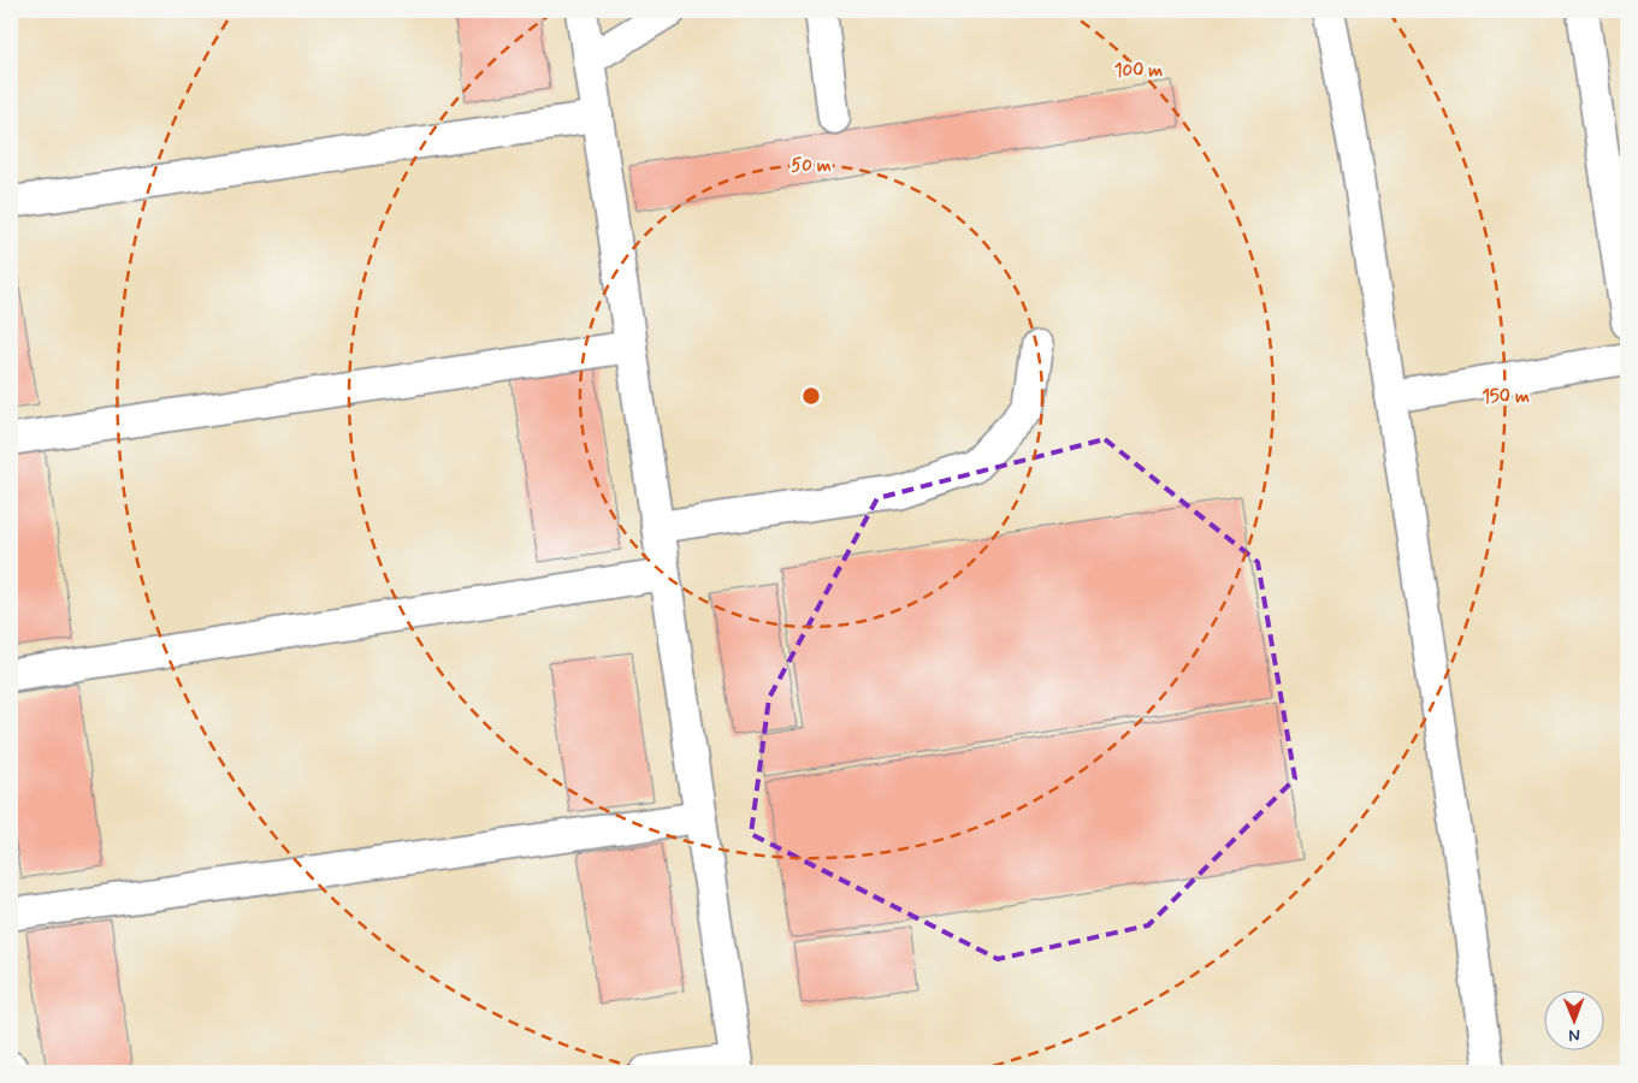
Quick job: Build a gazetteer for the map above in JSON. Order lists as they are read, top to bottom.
{
  "north": "bottom",
  "rings": ["100 m", "50 m", "150 m"]
}
